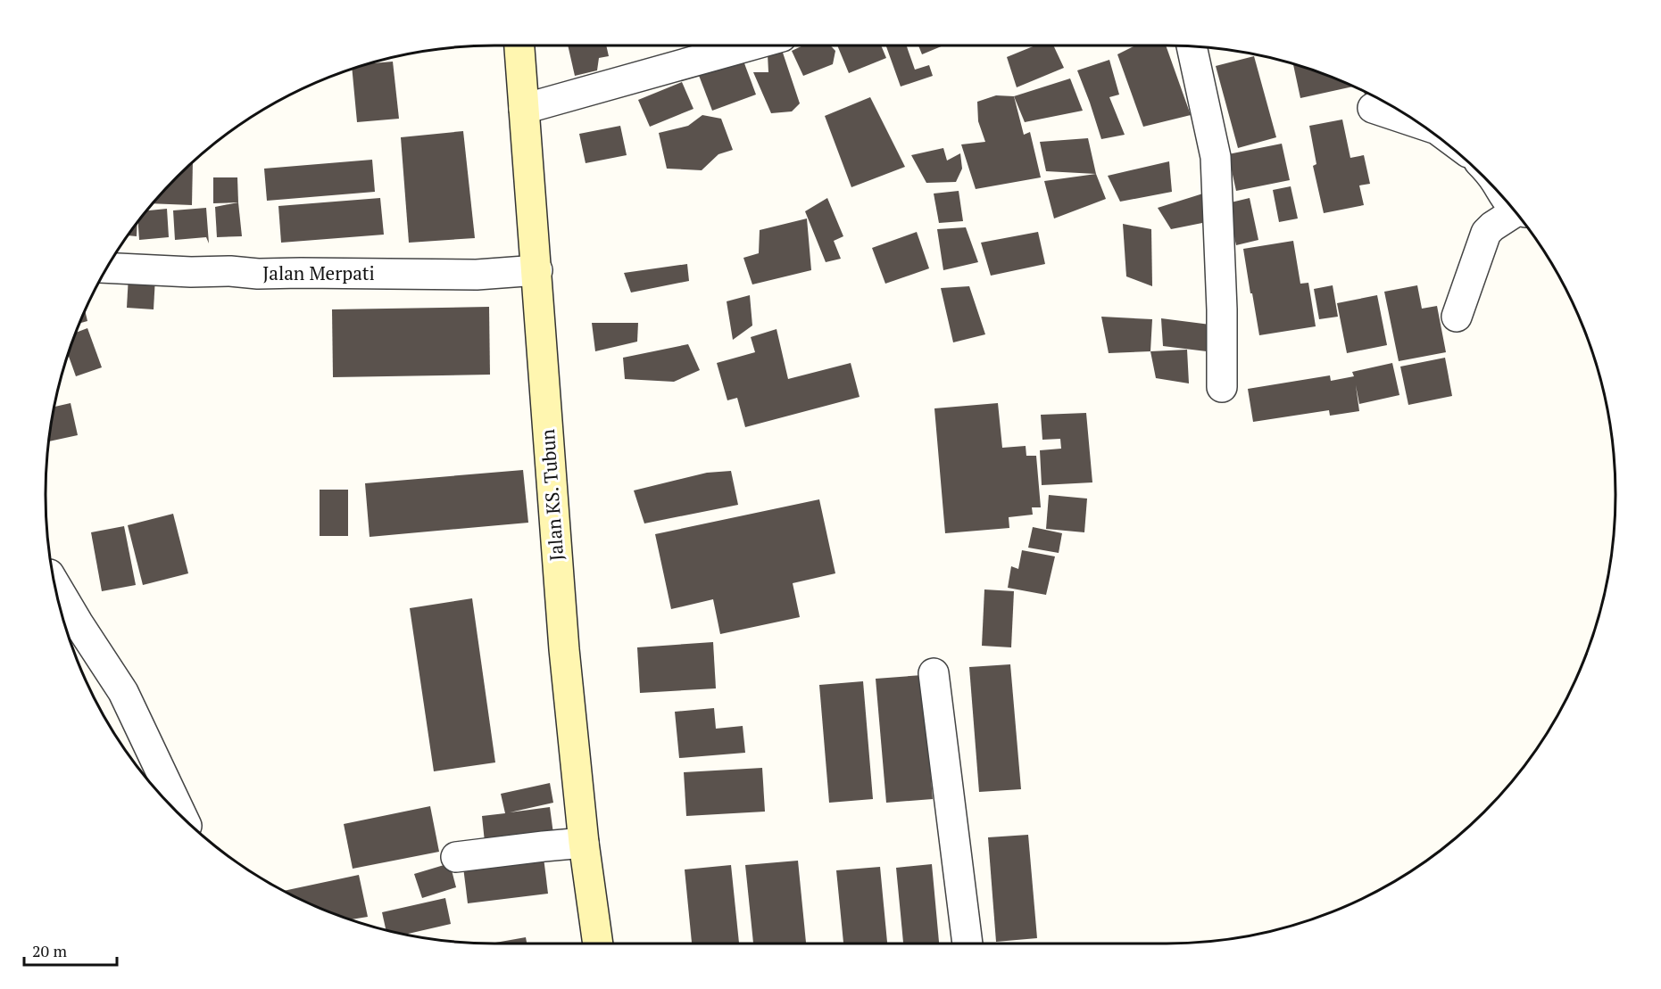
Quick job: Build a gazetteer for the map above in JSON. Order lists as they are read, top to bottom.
{
  "streets": {
    "main road": ["Jalan KS. Tubun"],
    "street": ["Jalan Merpati"]
  },
  "crossings": [
    ["Jalan Merpati", "Jalan KS. Tubun"]
  ],
  "scale_bar": "20 m"
}
